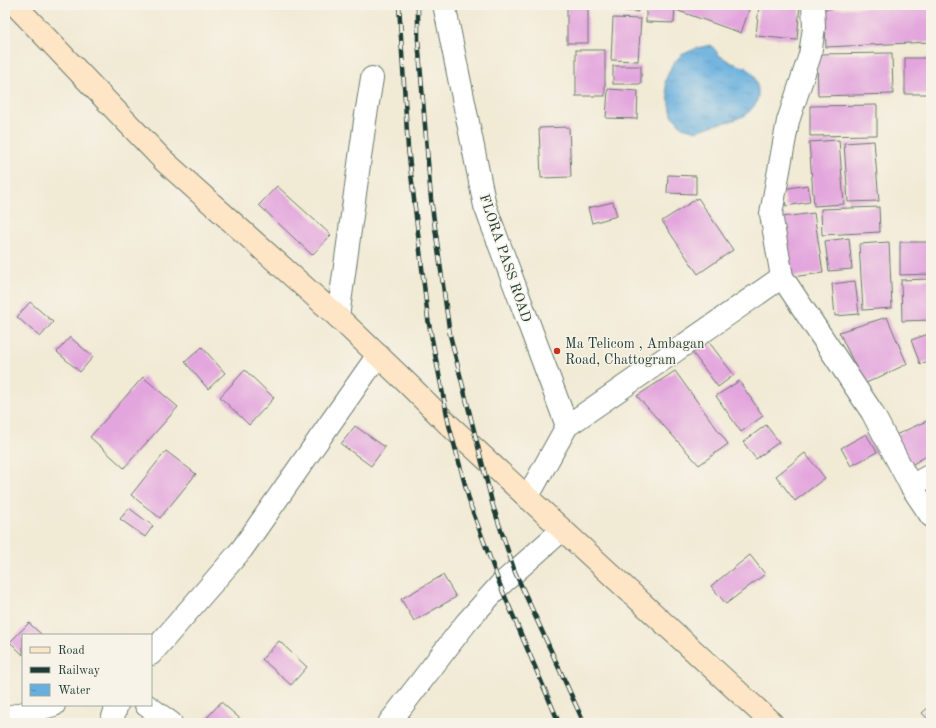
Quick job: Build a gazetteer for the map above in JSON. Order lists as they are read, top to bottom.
{
  "streets": {
    "street": ["FLORA PASS ROAD"]
  },
  "places": ["Ma Telicom , Ambagan Road, Chattogram"],
  "legend": ["Road", "Railway", "Water"]
}
